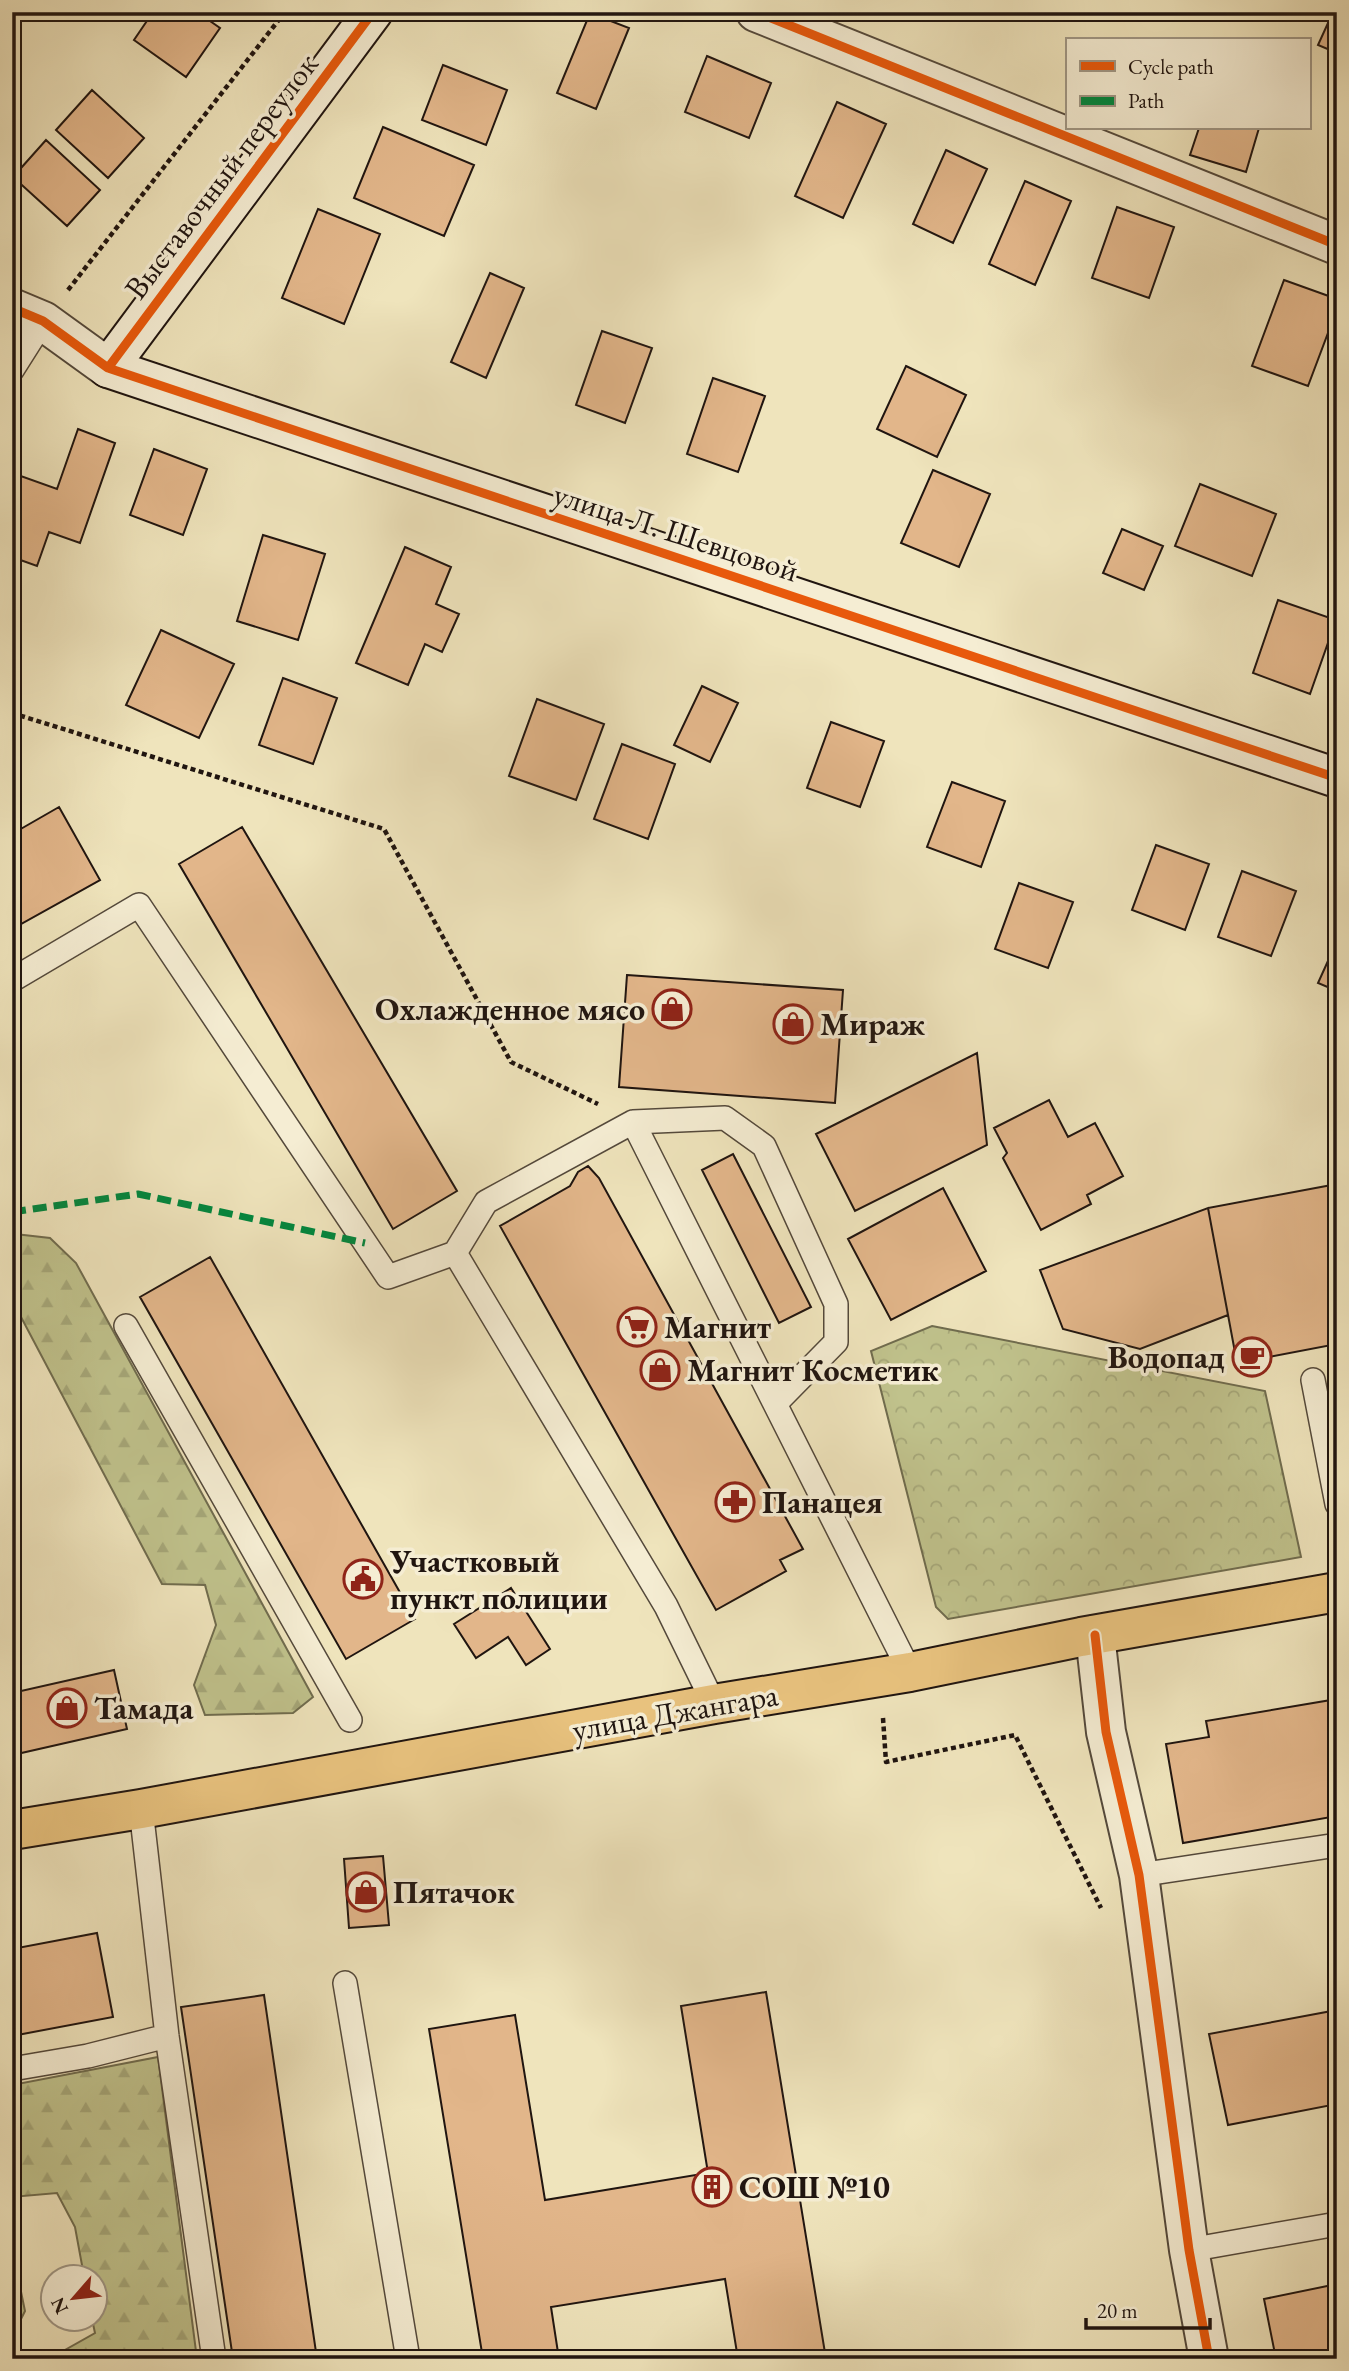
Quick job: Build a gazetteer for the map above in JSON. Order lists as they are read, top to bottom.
{
  "streets": {
    "main road": ["улица Джангара"],
    "street": ["Выставочный переулок", "улица Л. Шевцовой"]
  },
  "crossings": [
    ["Выставочный переулок", "улица Л. Шевцовой"]
  ],
  "places": {
    "shop": [
      "Охлажденное мясо",
      "Мираж",
      "Магнит Косметик",
      "Тамада",
      "Пятачок"
    ],
    "supermarket": ["Магнит"],
    "cafe": ["Водопад"],
    "pharmacy": ["Панацея"],
    "public building": ["Участковый пункт полиции"],
    "building": ["СОШ №10"]
  },
  "legend": ["Cycle path", "Path"],
  "scale_bar": "20 m",
  "north": "bottom left"
}
